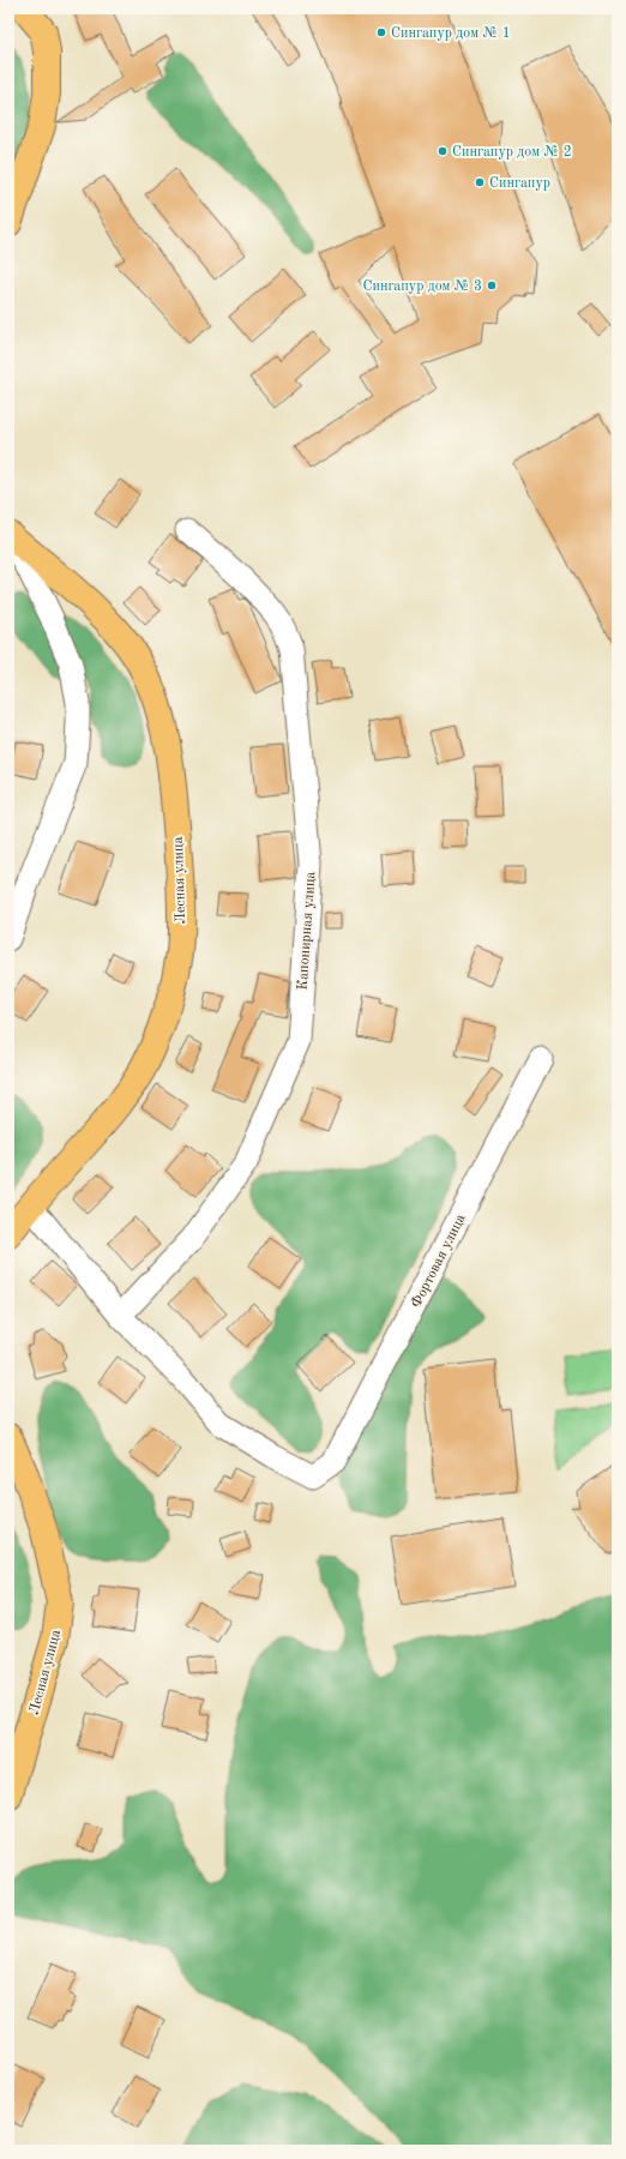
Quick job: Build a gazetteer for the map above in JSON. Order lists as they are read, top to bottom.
{
  "streets": {
    "main road": ["Лесная улица"],
    "street": ["Капонирная улица", "Фортовая улица"]
  },
  "crossings": [
    ["Капонирная улица", "Фортовая улица"]
  ],
  "places": [
    "Сингапур дом № 1",
    "Сингапур дом № 2",
    "Сингапур",
    "Сингапур дом № 3"
  ]
}
